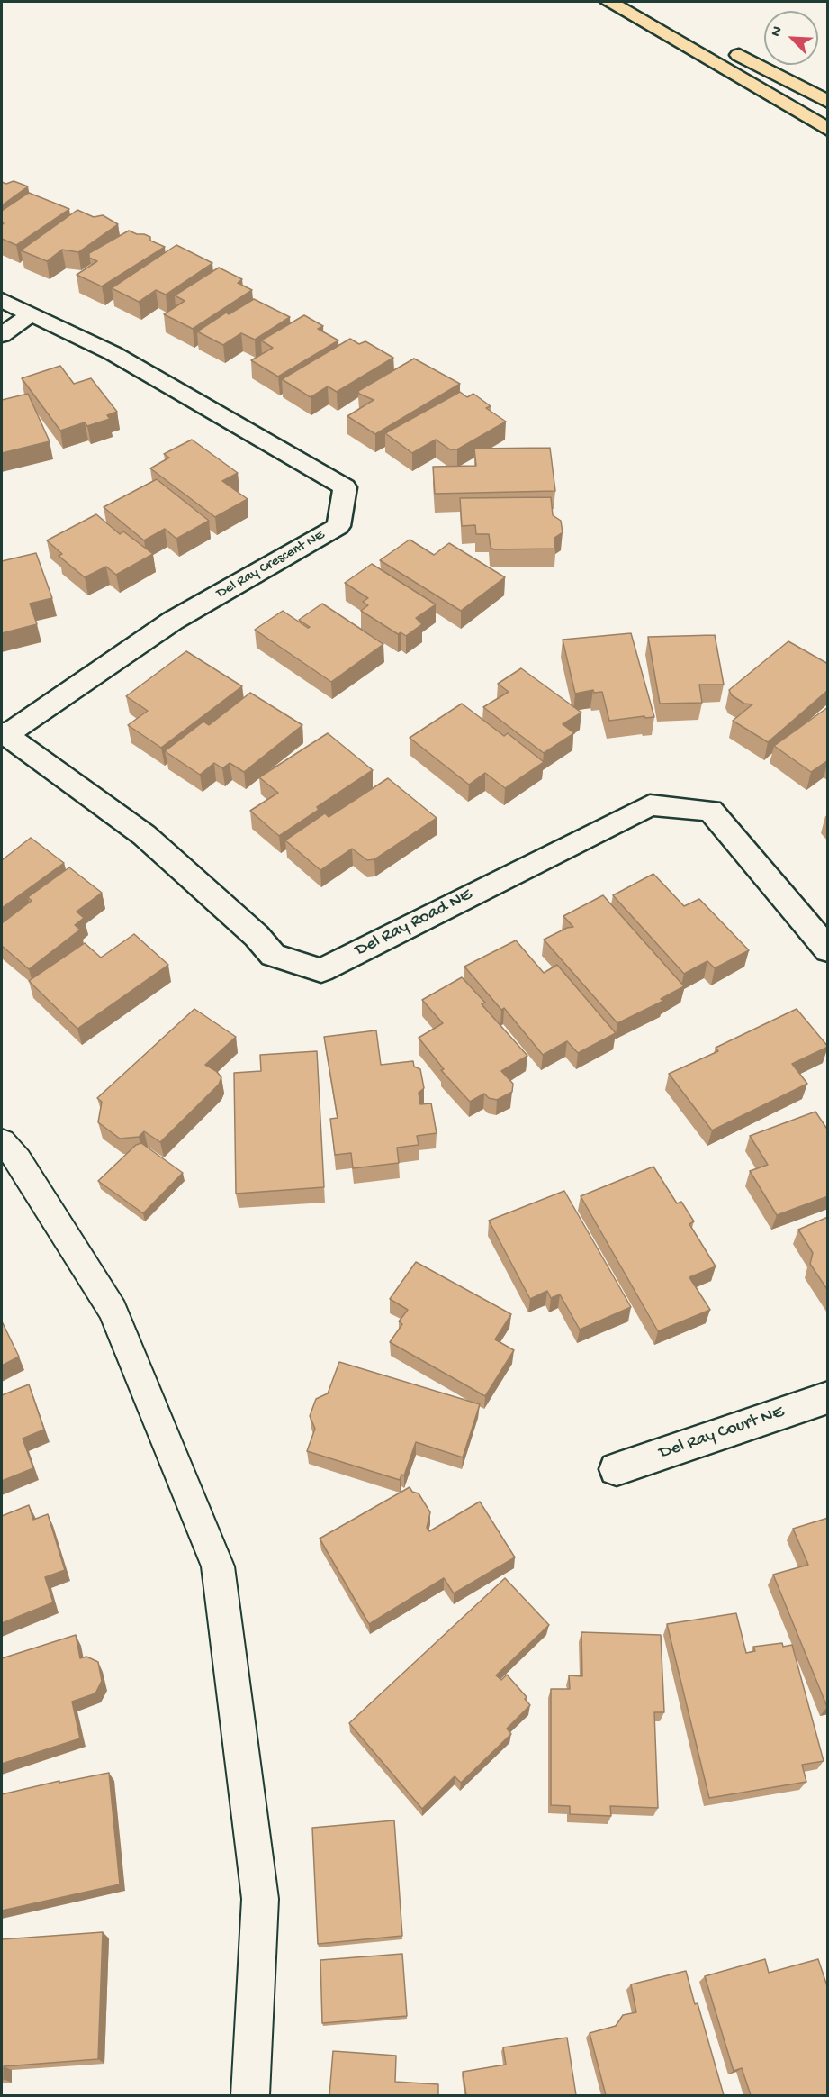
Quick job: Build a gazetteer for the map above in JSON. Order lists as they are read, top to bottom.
{
  "streets": {
    "street": ["Del Ray Crescent NE", "Del Ray Road NE", "Del Ray Court NE"]
  },
  "crossings": [
    ["Del Ray Crescent NE", "Del Ray Road NE"]
  ],
  "north": "top left"
}
